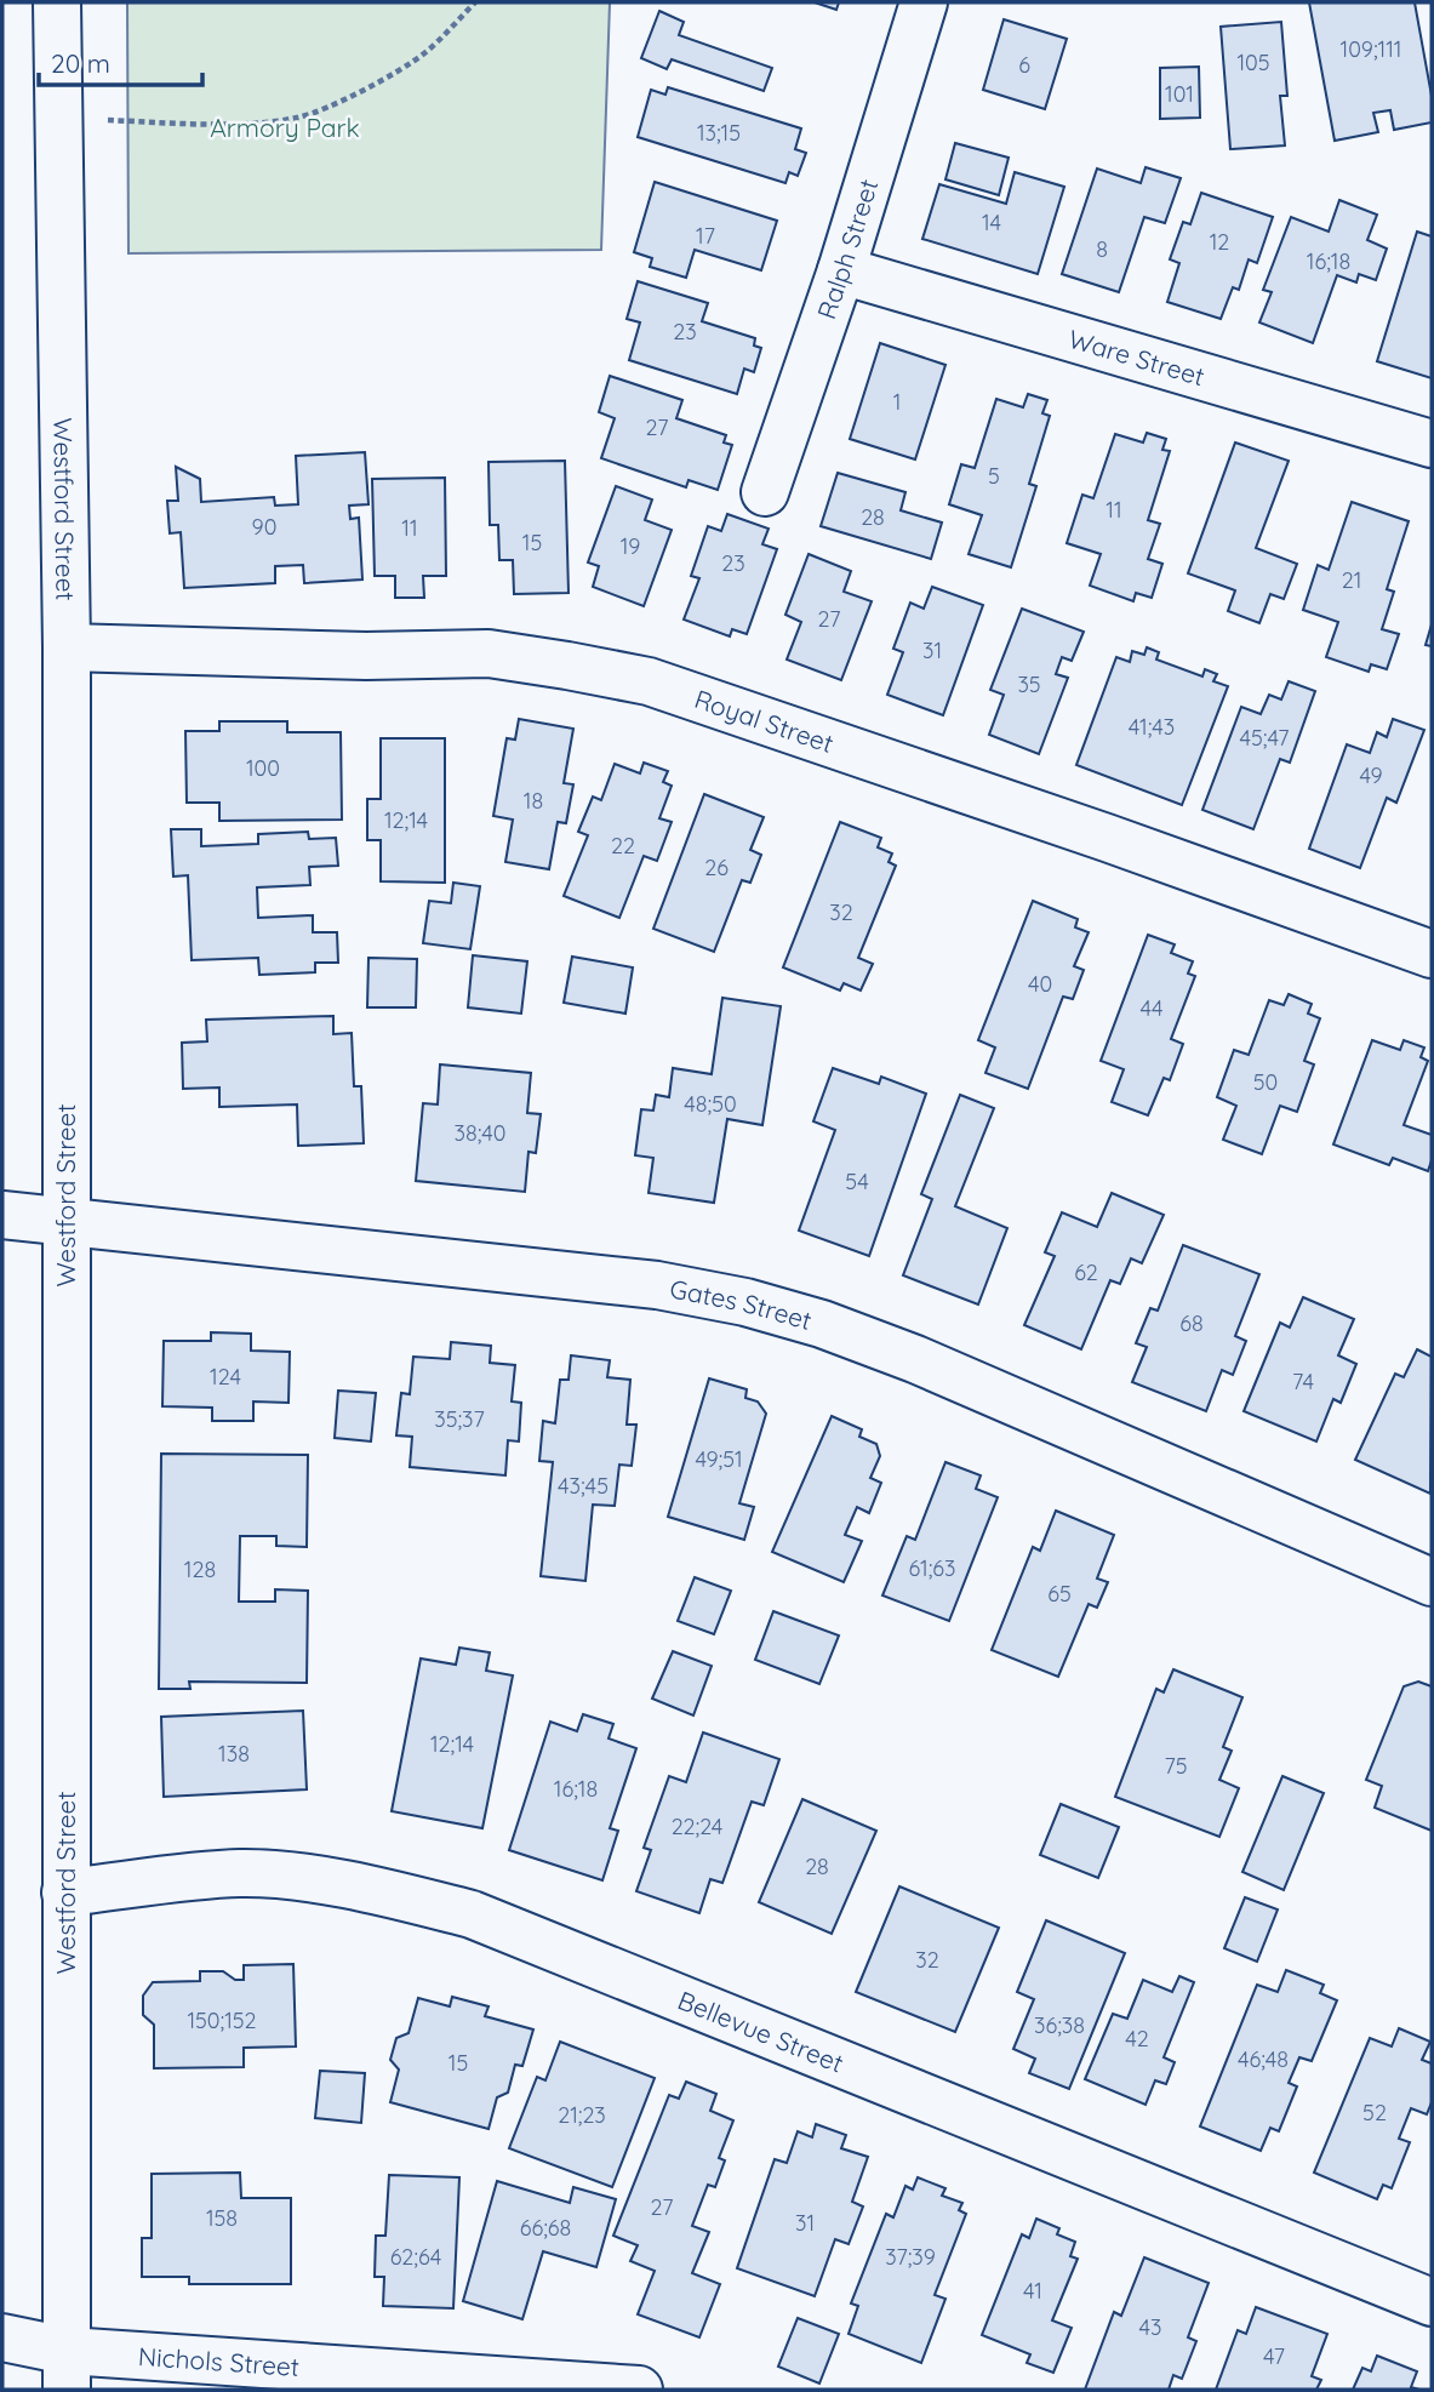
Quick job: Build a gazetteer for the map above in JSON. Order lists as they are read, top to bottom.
{
  "streets": {
    "street": [
      "Ralph Street",
      "Ware Street",
      "Westford Street",
      "Royal Street",
      "Gates Street",
      "Bellevue Street",
      "Nichols Street"
    ]
  },
  "crossings": [
    ["Ralph Street", "Ware Street"],
    ["Westford Street", "Royal Street"],
    ["Westford Street", "Gates Street"],
    ["Westford Street", "Bellevue Street"],
    ["Westford Street", "Nichols Street"]
  ],
  "parks": ["Armory Park"],
  "house_numbers": [
    "109;111",
    "105",
    "6",
    "101",
    "13;15",
    "14",
    "17",
    "12",
    "8",
    "16;18",
    "23",
    "1",
    "27",
    "5",
    "11",
    "28",
    "90",
    "11",
    "15",
    "19",
    "23",
    "21",
    "27",
    "31",
    "35",
    "41;43",
    "45;47",
    "100",
    "49",
    "18",
    "12;14",
    "22",
    "26",
    "32",
    "40",
    "44",
    "50",
    "48;50",
    "38;40",
    "54",
    "62",
    "68",
    "124",
    "74",
    "35;37",
    "49;51",
    "43;45",
    "61;63",
    "128",
    "65",
    "12;14",
    "138",
    "75",
    "16;18",
    "22;24",
    "28",
    "32",
    "150;152",
    "36;38",
    "42",
    "46;48",
    "15",
    "52",
    "21;23",
    "27",
    "158",
    "31",
    "66;68",
    "62;64",
    "37;39",
    "41",
    "43",
    "47"
  ],
  "scale_bar": "20 m"
}
